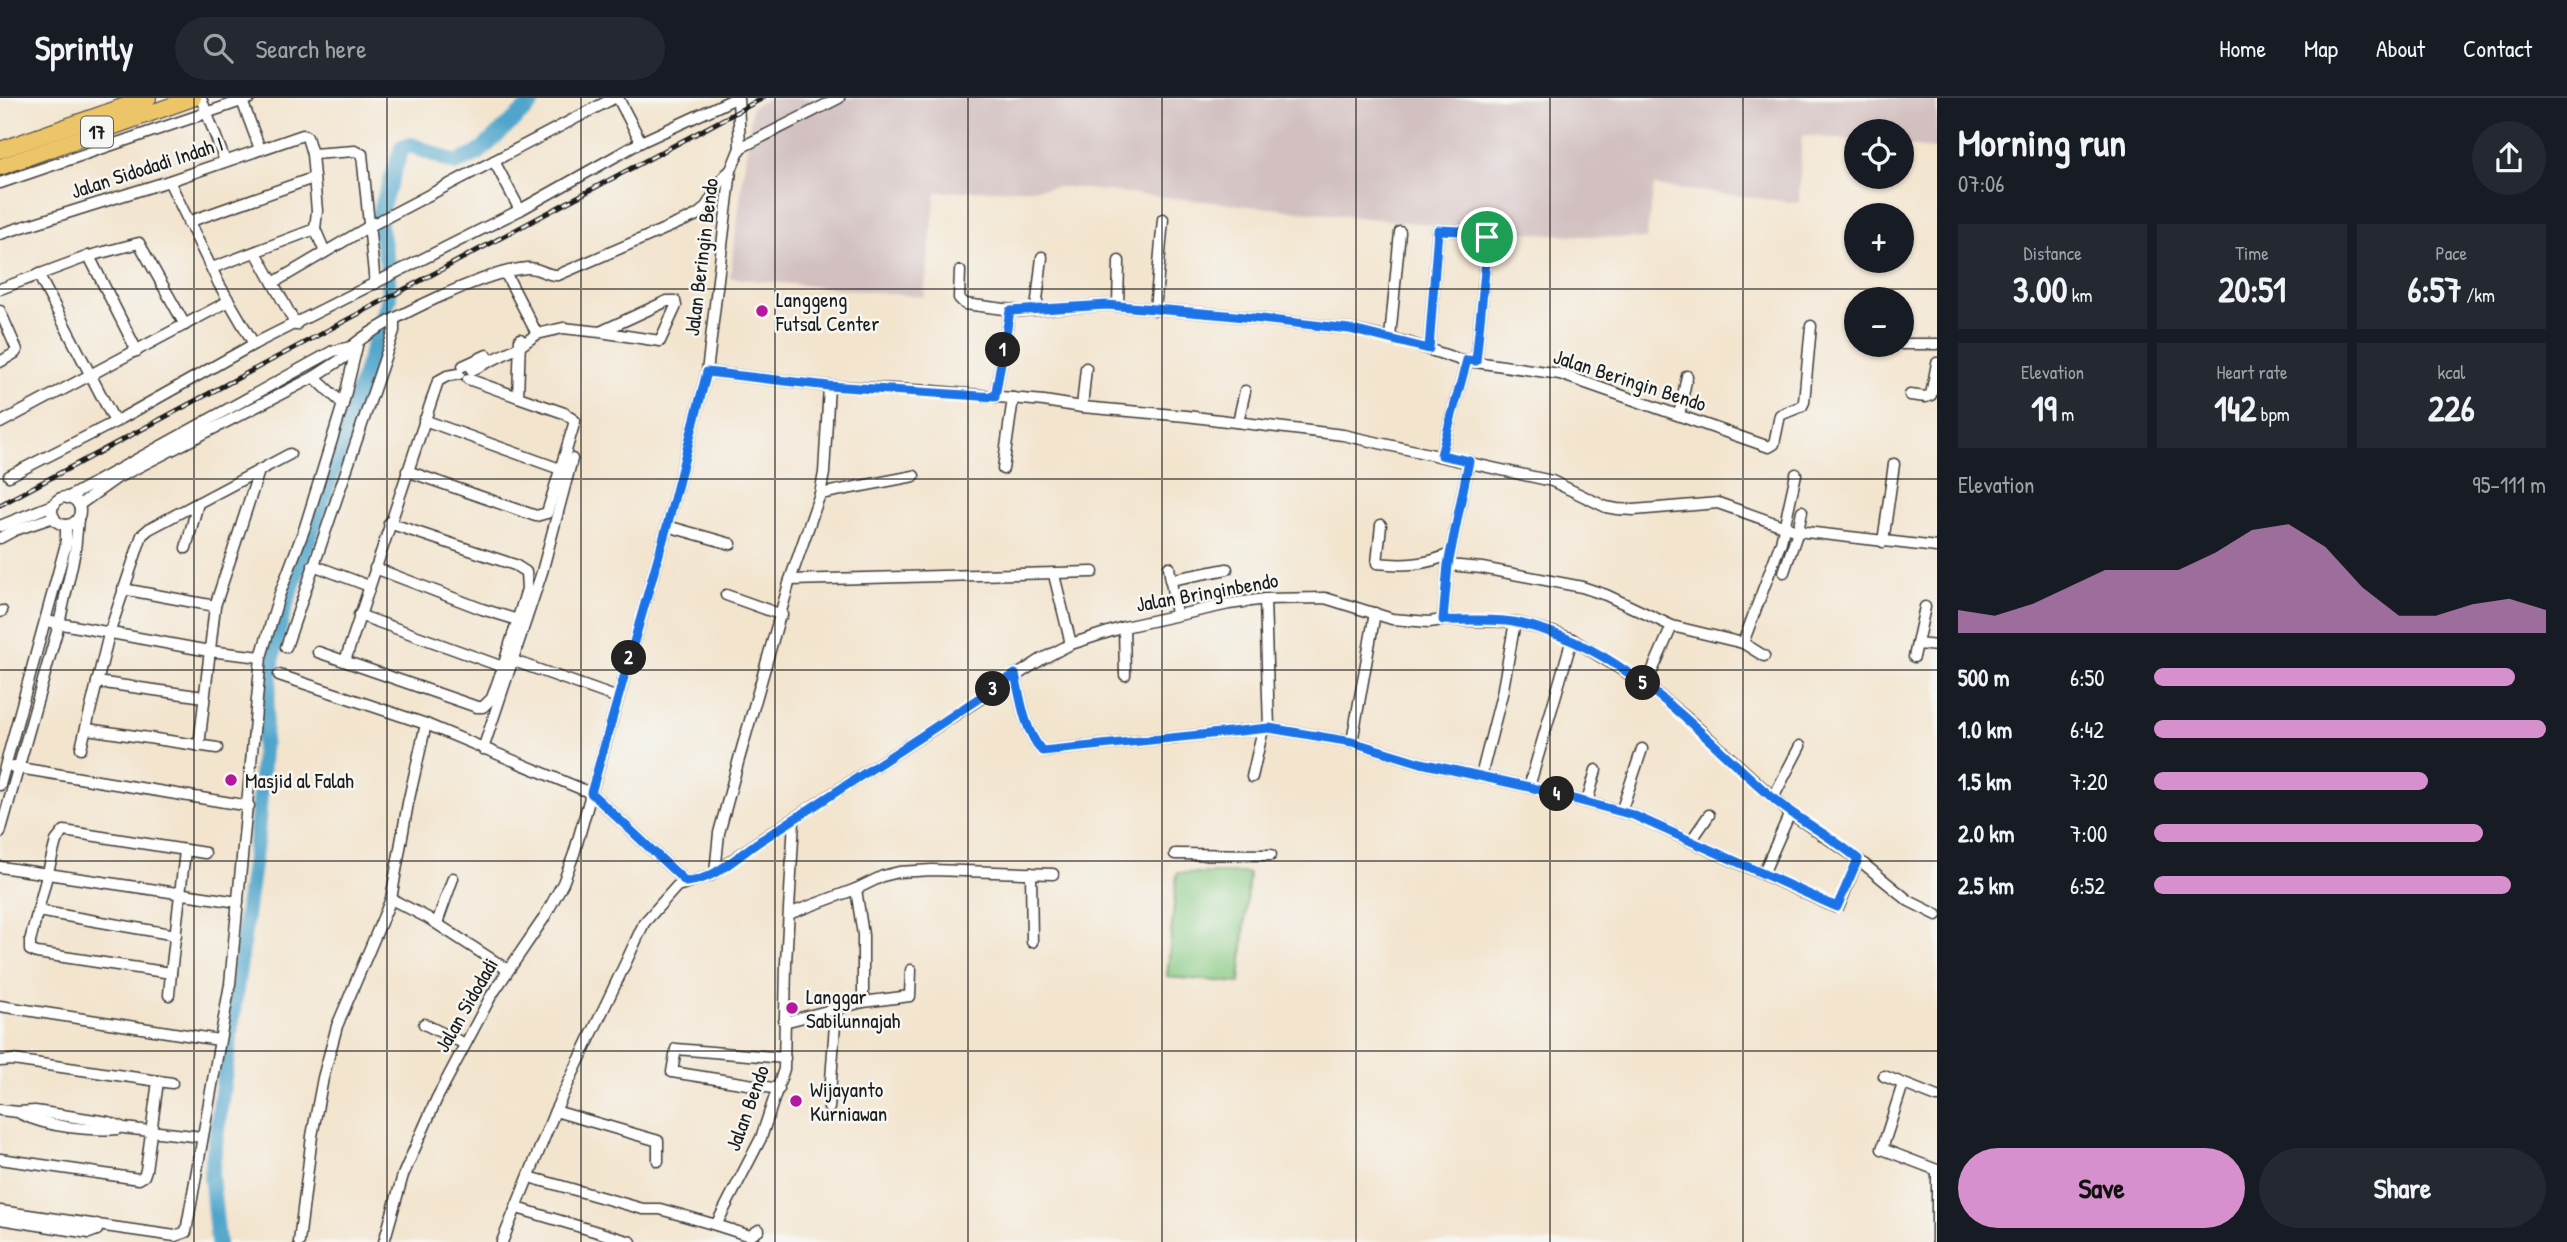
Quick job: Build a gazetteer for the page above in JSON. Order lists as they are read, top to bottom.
{
  "streets": {
    "highway": ["17"],
    "street": [
      "Jalan Sidodadi Indah I",
      "Jalan Beringin Bendo",
      "Jalan Bringinbendo",
      "Jalan Sidodadi",
      "Jalan Bendo"
    ]
  },
  "crossings": [
    ["Jalan Beringin Bendo", "Jalan Sidodadi"],
    ["Jalan Bringinbendo", "Jalan Bendo"]
  ],
  "places": [
    "Langgeng Futsal Center",
    "Masjid al Falah",
    "Langgar Sabilunnajah",
    "Wijayanto Kurniawan"
  ],
  "page": {
    "header": "Sprintly",
    "search": "Search here",
    "nav": [
      "Home",
      "Map",
      "About",
      "Contact"
    ],
    "heading": ["Morning run", "07:06"],
    "map_buttons": ["+", "−"],
    "stats": [
      ["Distance", "3.00 km"],
      ["Time", "20:51"],
      ["Pace", "6:57 /km"],
      ["Elevation", "19 m"],
      ["Heart rate", "142 bpm"],
      ["kcal", "226"]
    ],
    "pins": [
      "1",
      "2",
      "5",
      "3",
      "4"
    ],
    "chart": ["Elevation", "95–111 m"],
    "list": [
      {
        "name": "500 m",
        "note": "6:50"
      },
      {
        "name": "1.0 km",
        "note": "6:42"
      },
      {
        "name": "1.5 km",
        "note": "7:20"
      },
      {
        "name": "2.0 km",
        "note": "7:00"
      },
      {
        "name": "2.5 km",
        "note": "6:52"
      }
    ],
    "buttons": ["Save", "Share"]
  }
}
